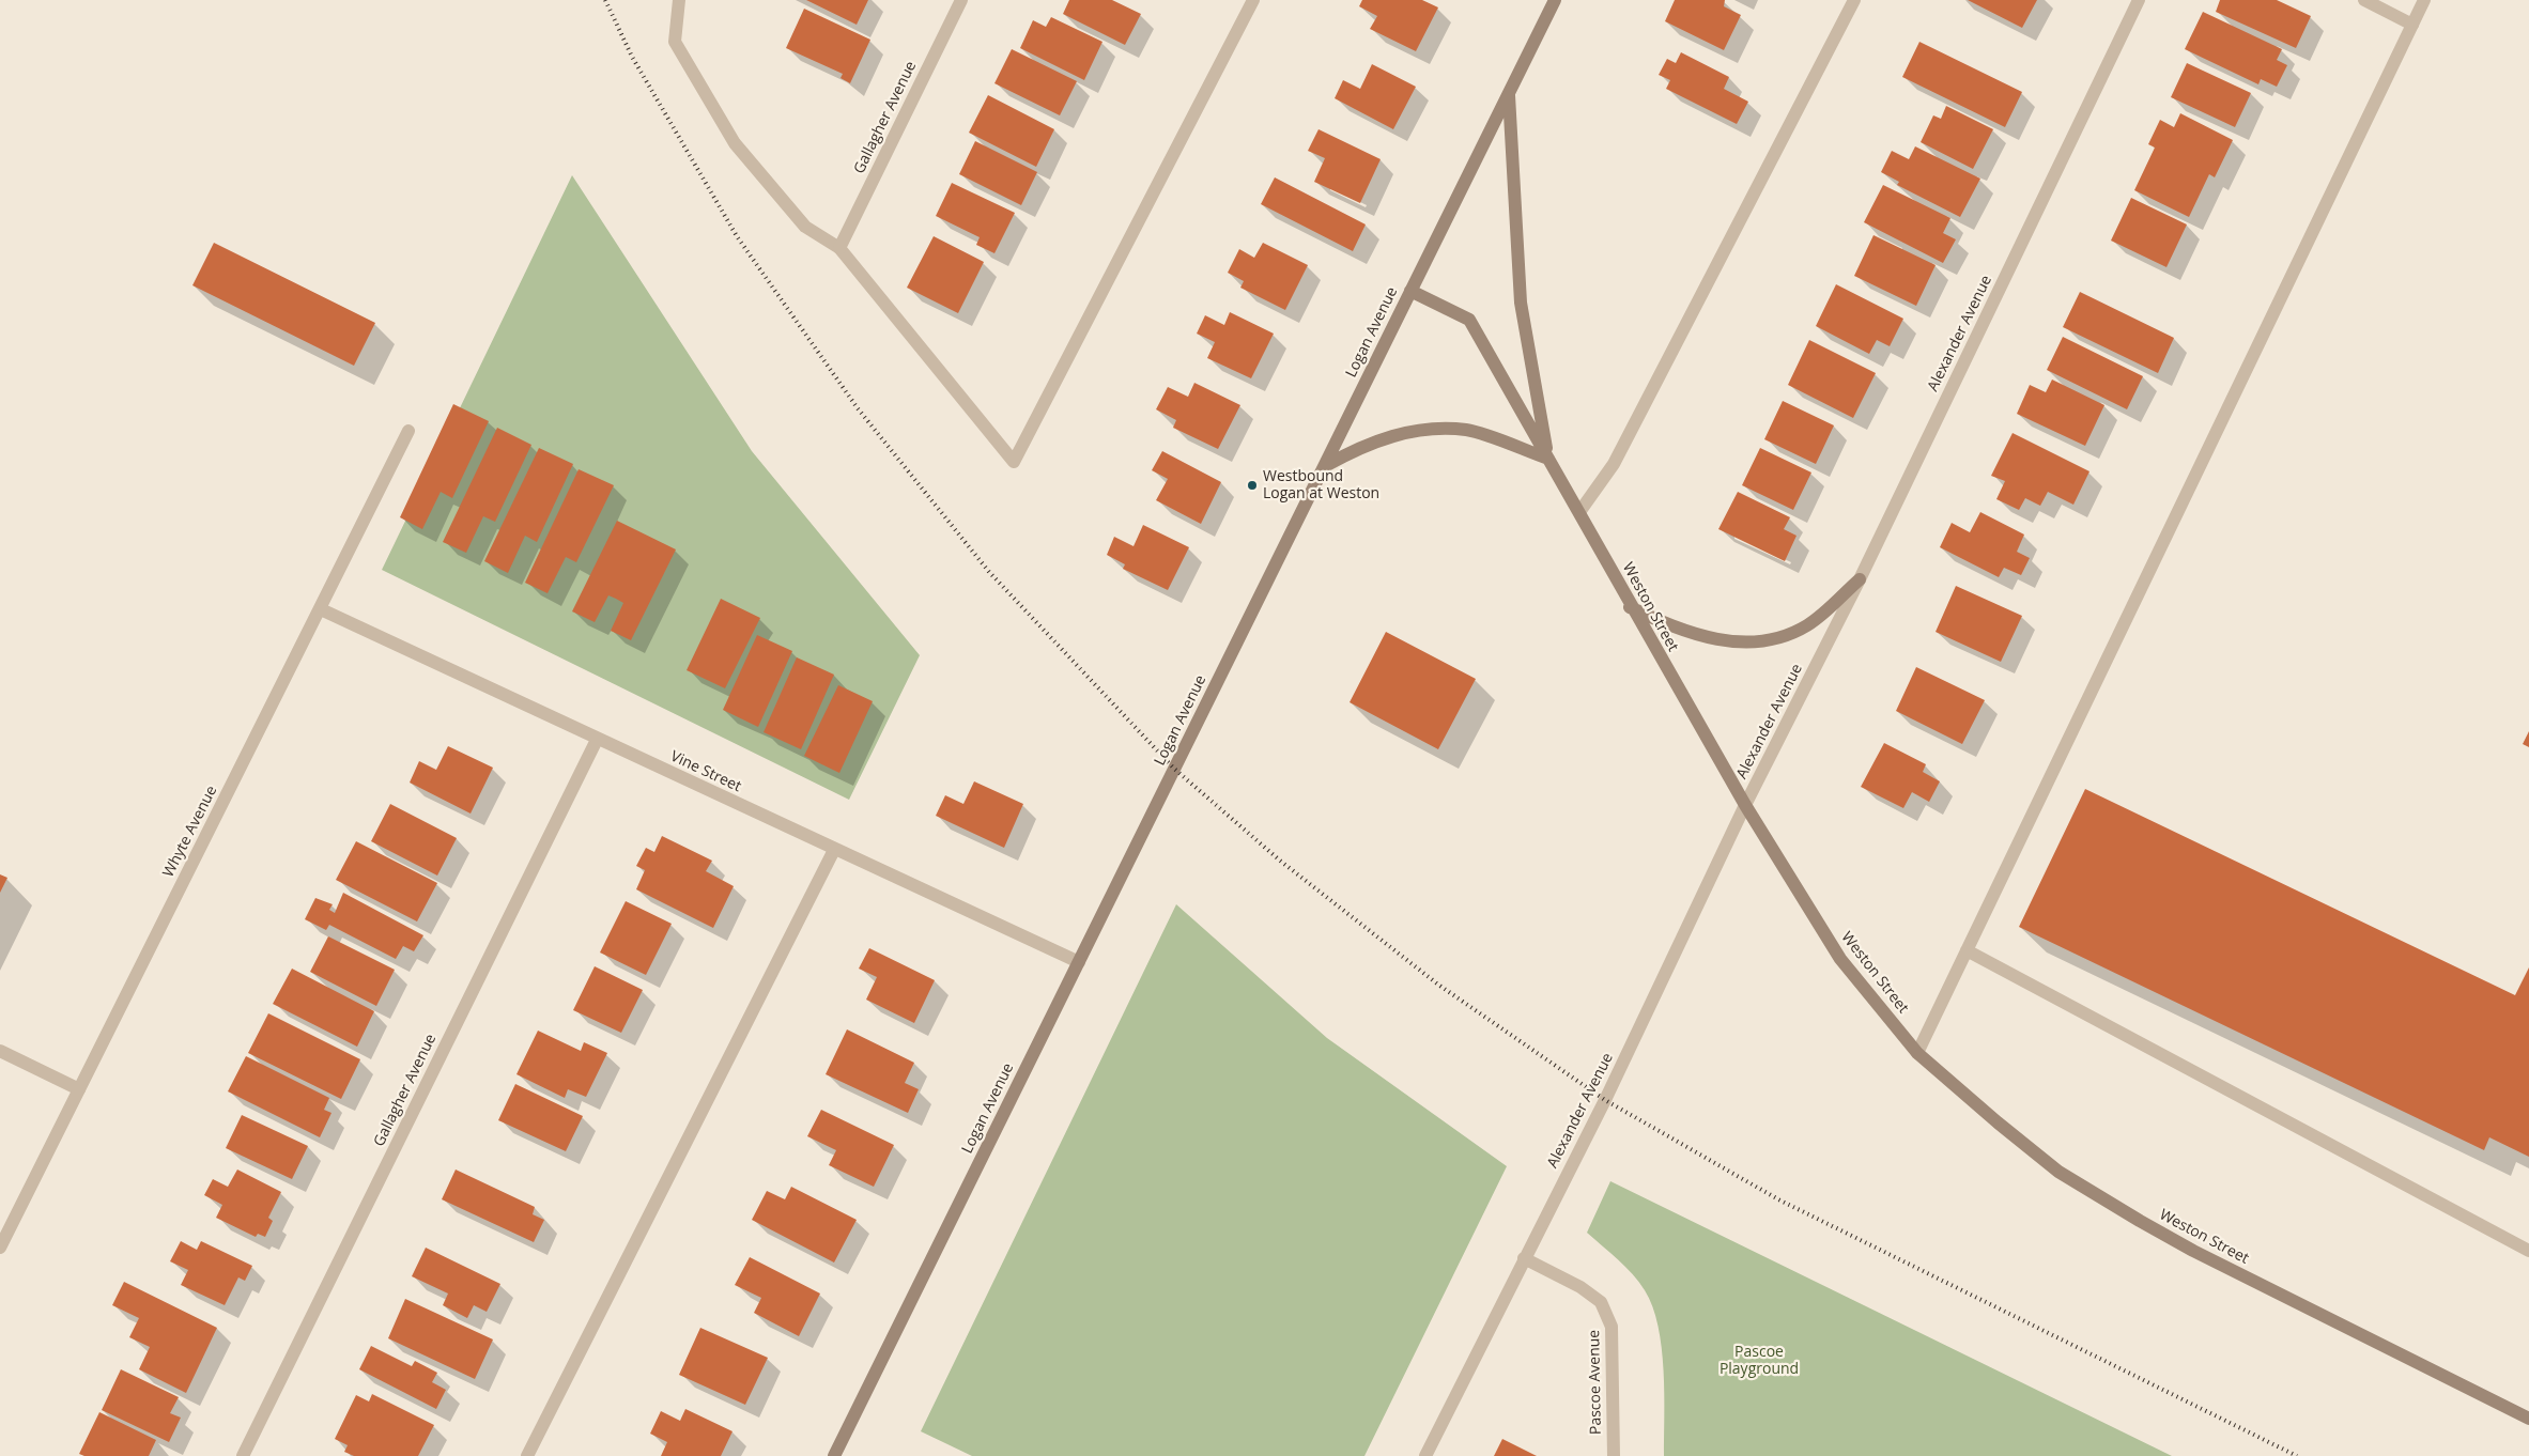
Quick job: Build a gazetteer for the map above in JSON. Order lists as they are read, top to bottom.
{
  "streets": {
    "main road": ["Logan Avenue", "Weston Street"],
    "street": [
      "Gallagher Avenue",
      "Alexander Avenue",
      "Vine Street",
      "Whyte Avenue",
      "Pascoe Avenue"
    ]
  },
  "crossings": [
    ["Gallagher Avenue", "Vine Street"],
    ["Logan Avenue", "Weston Street"],
    ["Logan Avenue", "Vine Street"],
    ["Alexander Avenue", "Weston Street"],
    ["Alexander Avenue", "Pascoe Avenue"],
    ["Vine Street", "Whyte Avenue"]
  ],
  "parks": ["Pascoe Playground"],
  "places": ["Westbound Logan at Weston"]
}
